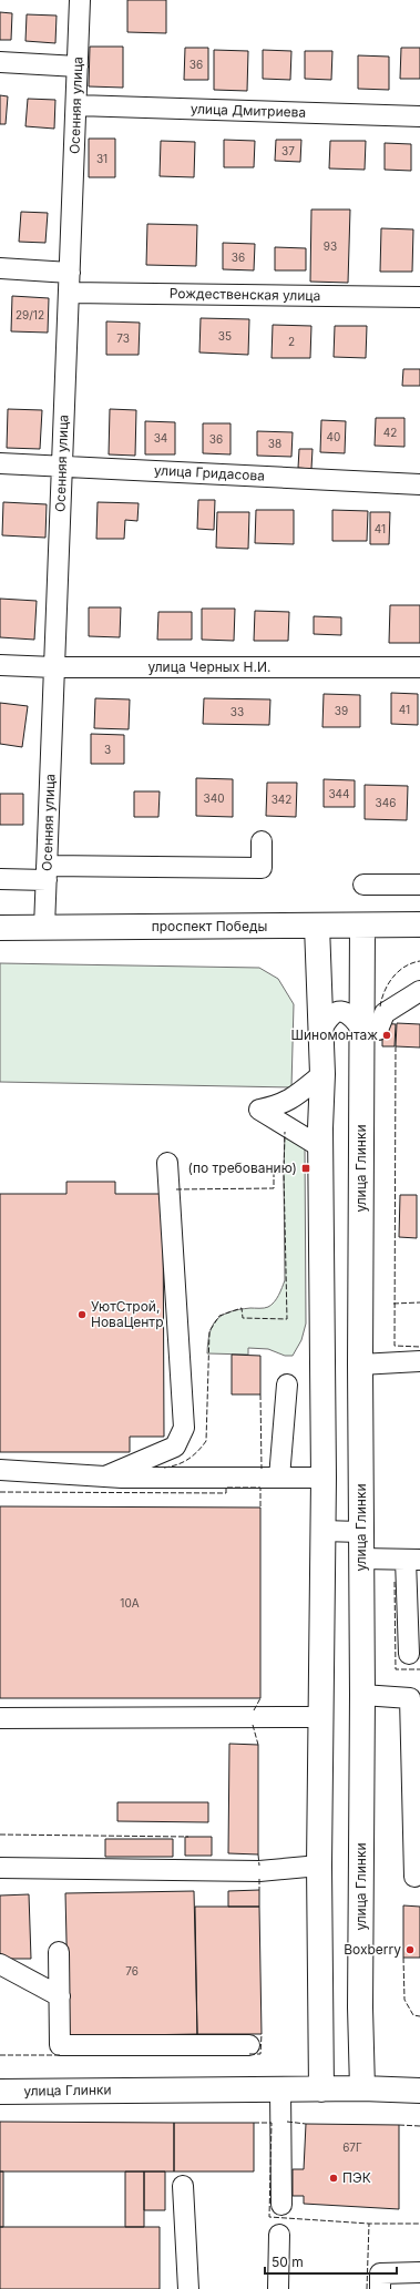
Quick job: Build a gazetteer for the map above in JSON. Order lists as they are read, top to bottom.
{
  "streets": {
    "main road": ["проспект Победы", "улица Глинки"],
    "street": [
      "Осенняя улица",
      "улица Дмитриева",
      "Рождественская улица",
      "улица Гридасова",
      "улица Черных Н.И."
    ]
  },
  "crossings": [
    ["Осенняя улица", "улица Дмитриева"],
    ["Осенняя улица", "Рождественская улица"],
    ["Осенняя улица", "улица Гридасова"],
    ["Осенняя улица", "улица Черных Н.И."],
    ["Осенняя улица", "проспект Победы"],
    ["проспект Победы", "улица Глинки"]
  ],
  "places": {
    "other": [
      "Шиномонтаж",
      "УютСтрой, НоваЦентр",
      "Boxberry",
      "ПЭК"
    ],
    "transit": ["(по требованию)"]
  },
  "house_numbers": [
    "36",
    "37",
    "31",
    "93",
    "36",
    "29/12",
    "35",
    "73",
    "2",
    "42",
    "40",
    "34",
    "36",
    "38",
    "41",
    "41",
    "39",
    "33",
    "3",
    "344",
    "340",
    "342",
    "346",
    "10А",
    "76",
    "67Г"
  ],
  "scale_bar": "50 m"
}
